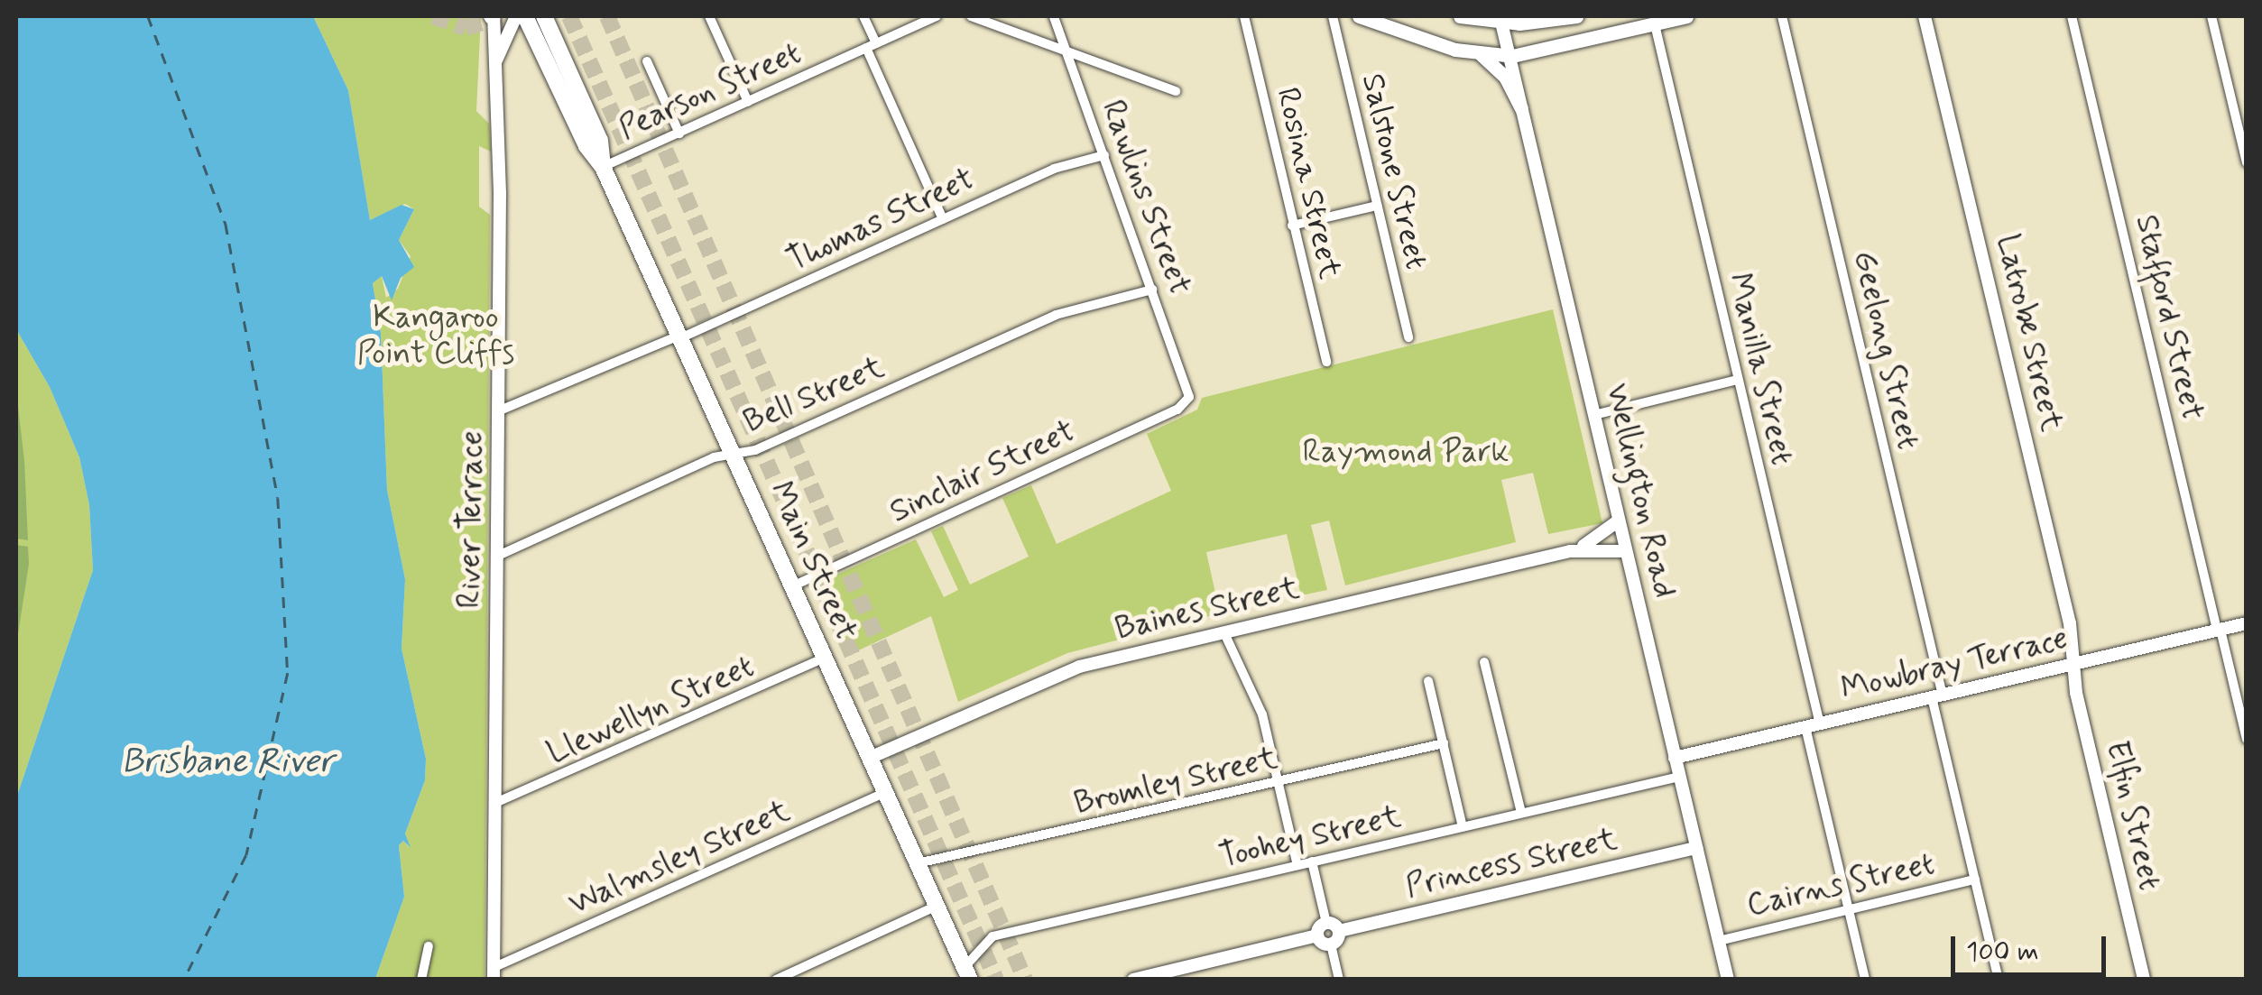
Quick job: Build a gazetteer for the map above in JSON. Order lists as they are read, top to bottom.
{
  "streets": {
    "highway": ["Main Street"],
    "main road": [
      "Latrobe Street",
      "Wellington Road",
      "River Terrace",
      "Baines Street",
      "Mowbray Terrace",
      "Elfin Street",
      "Princess Street"
    ],
    "street": [
      "Pearson Street",
      "Salstone Street",
      "Rosina Street",
      "Rawlins Street",
      "Thomas Street",
      "Stafford Street",
      "Geelong Street",
      "Manilla Street",
      "Bell Street",
      "Sinclair Street",
      "Llewellyn Street",
      "Bromley Street",
      "Toohey Street",
      "Walmsley Street",
      "Cairns Street"
    ]
  },
  "crossings": [
    ["Pearson Street", "Main Street"],
    ["Rawlins Street", "Thomas Street"],
    ["Rawlins Street", "Bell Street"],
    ["Rawlins Street", "Sinclair Street"],
    ["Thomas Street", "River Terrace"],
    ["Thomas Street", "Main Street"],
    ["Stafford Street", "Mowbray Terrace"],
    ["Latrobe Street", "Mowbray Terrace"],
    ["Latrobe Street", "Elfin Street"],
    ["Geelong Street", "Mowbray Terrace"],
    ["Geelong Street", "Cairns Street"],
    ["Manilla Street", "Mowbray Terrace"],
    ["Bell Street", "River Terrace"],
    ["Bell Street", "Main Street"],
    ["Sinclair Street", "Main Street"],
    ["Wellington Road", "Baines Street"],
    ["Wellington Road", "Mowbray Terrace"],
    ["Wellington Road", "Toohey Street"],
    ["Wellington Road", "Princess Street"],
    ["Wellington Road", "Cairns Street"],
    ["River Terrace", "Llewellyn Street"],
    ["River Terrace", "Walmsley Street"],
    ["Main Street", "Baines Street"],
    ["Main Street", "Llewellyn Street"],
    ["Main Street", "Bromley Street"],
    ["Main Street", "Toohey Street"],
    ["Main Street", "Walmsley Street"],
    ["Mowbray Terrace", "Elfin Street"]
  ],
  "water": ["Brisbane River"],
  "parks": ["Kangaroo Point Cliffs", "Raymond Park"],
  "scale_bar": "100 m"
}
